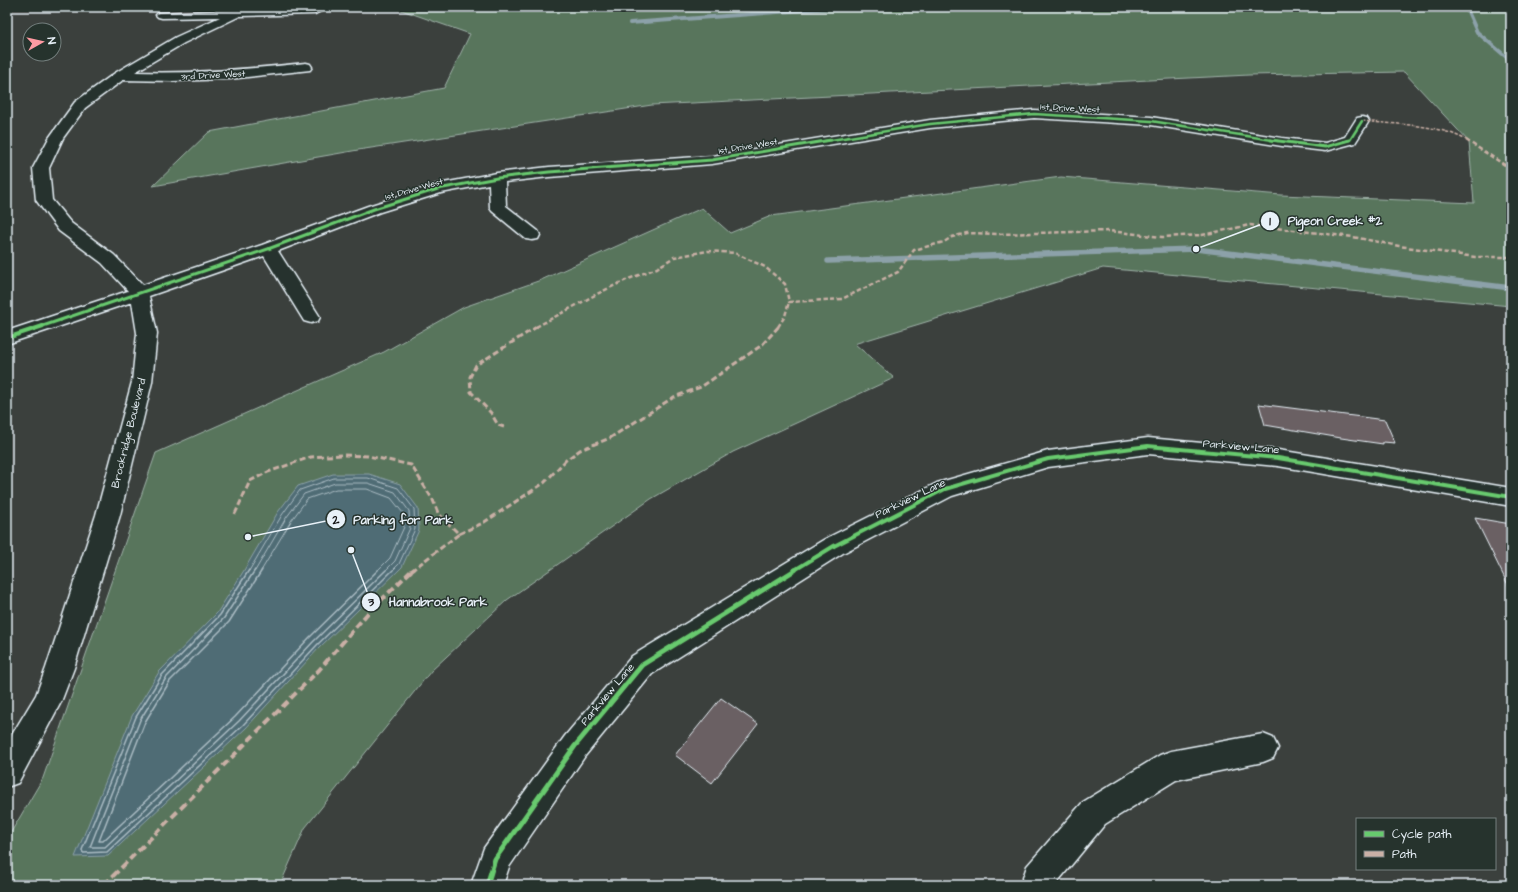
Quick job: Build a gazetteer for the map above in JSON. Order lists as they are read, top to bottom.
{
  "streets": {
    "street": [
      "3rd Drive West",
      "1st Drive West",
      "Brookridge Boulevard",
      "Parkview Lane"
    ]
  },
  "crossings": [
    ["1st Drive West", "Brookridge Boulevard"]
  ],
  "places": ["Pigeon Creek #2", "Parking for Park", "Hannabrook Park"],
  "legend": ["Cycle path", "Path"],
  "north": "right"
}
